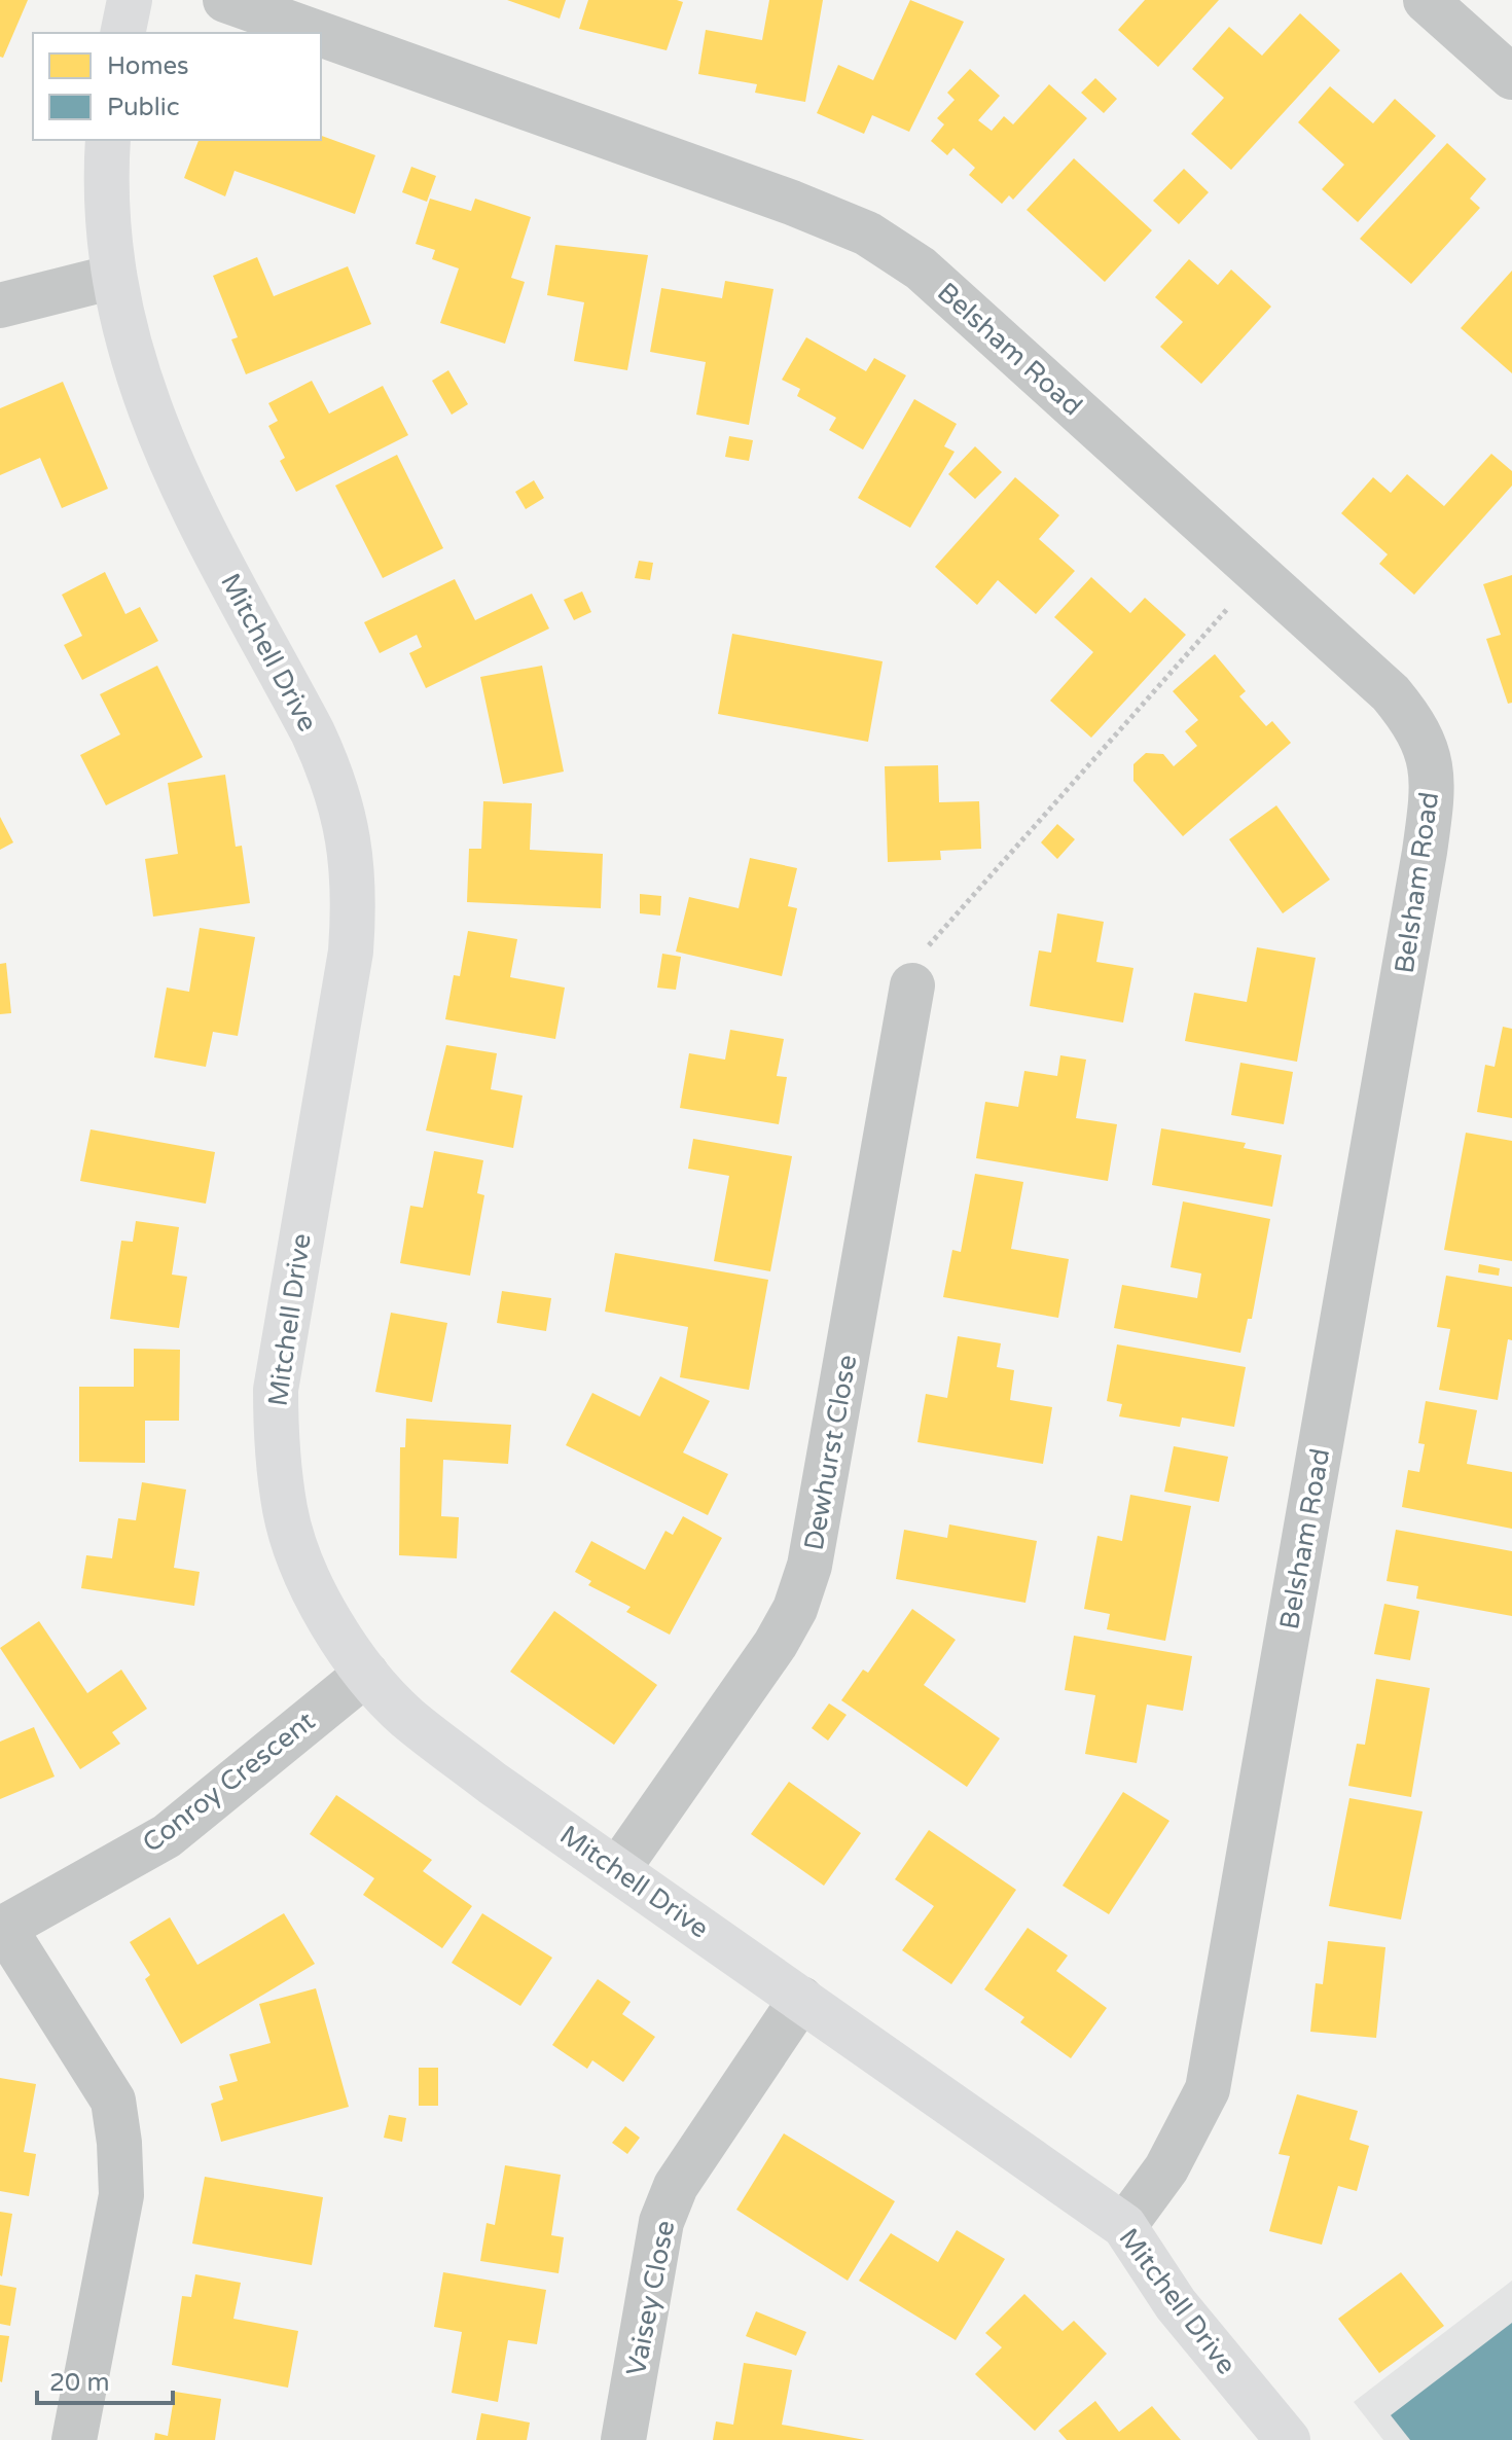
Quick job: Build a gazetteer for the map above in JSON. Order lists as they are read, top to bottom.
{
  "streets": {
    "street": [
      "Belsham Road",
      "Mitchell Drive",
      "Dewhurst Close",
      "Conroy Crescent",
      "Vaisey Close"
    ]
  },
  "crossings": [
    ["Belsham Road", "Mitchell Drive"],
    ["Mitchell Drive", "Dewhurst Close"],
    ["Mitchell Drive", "Conroy Crescent"],
    ["Mitchell Drive", "Vaisey Close"]
  ],
  "legend": ["Homes", "Public"],
  "scale_bar": "20 m"
}
